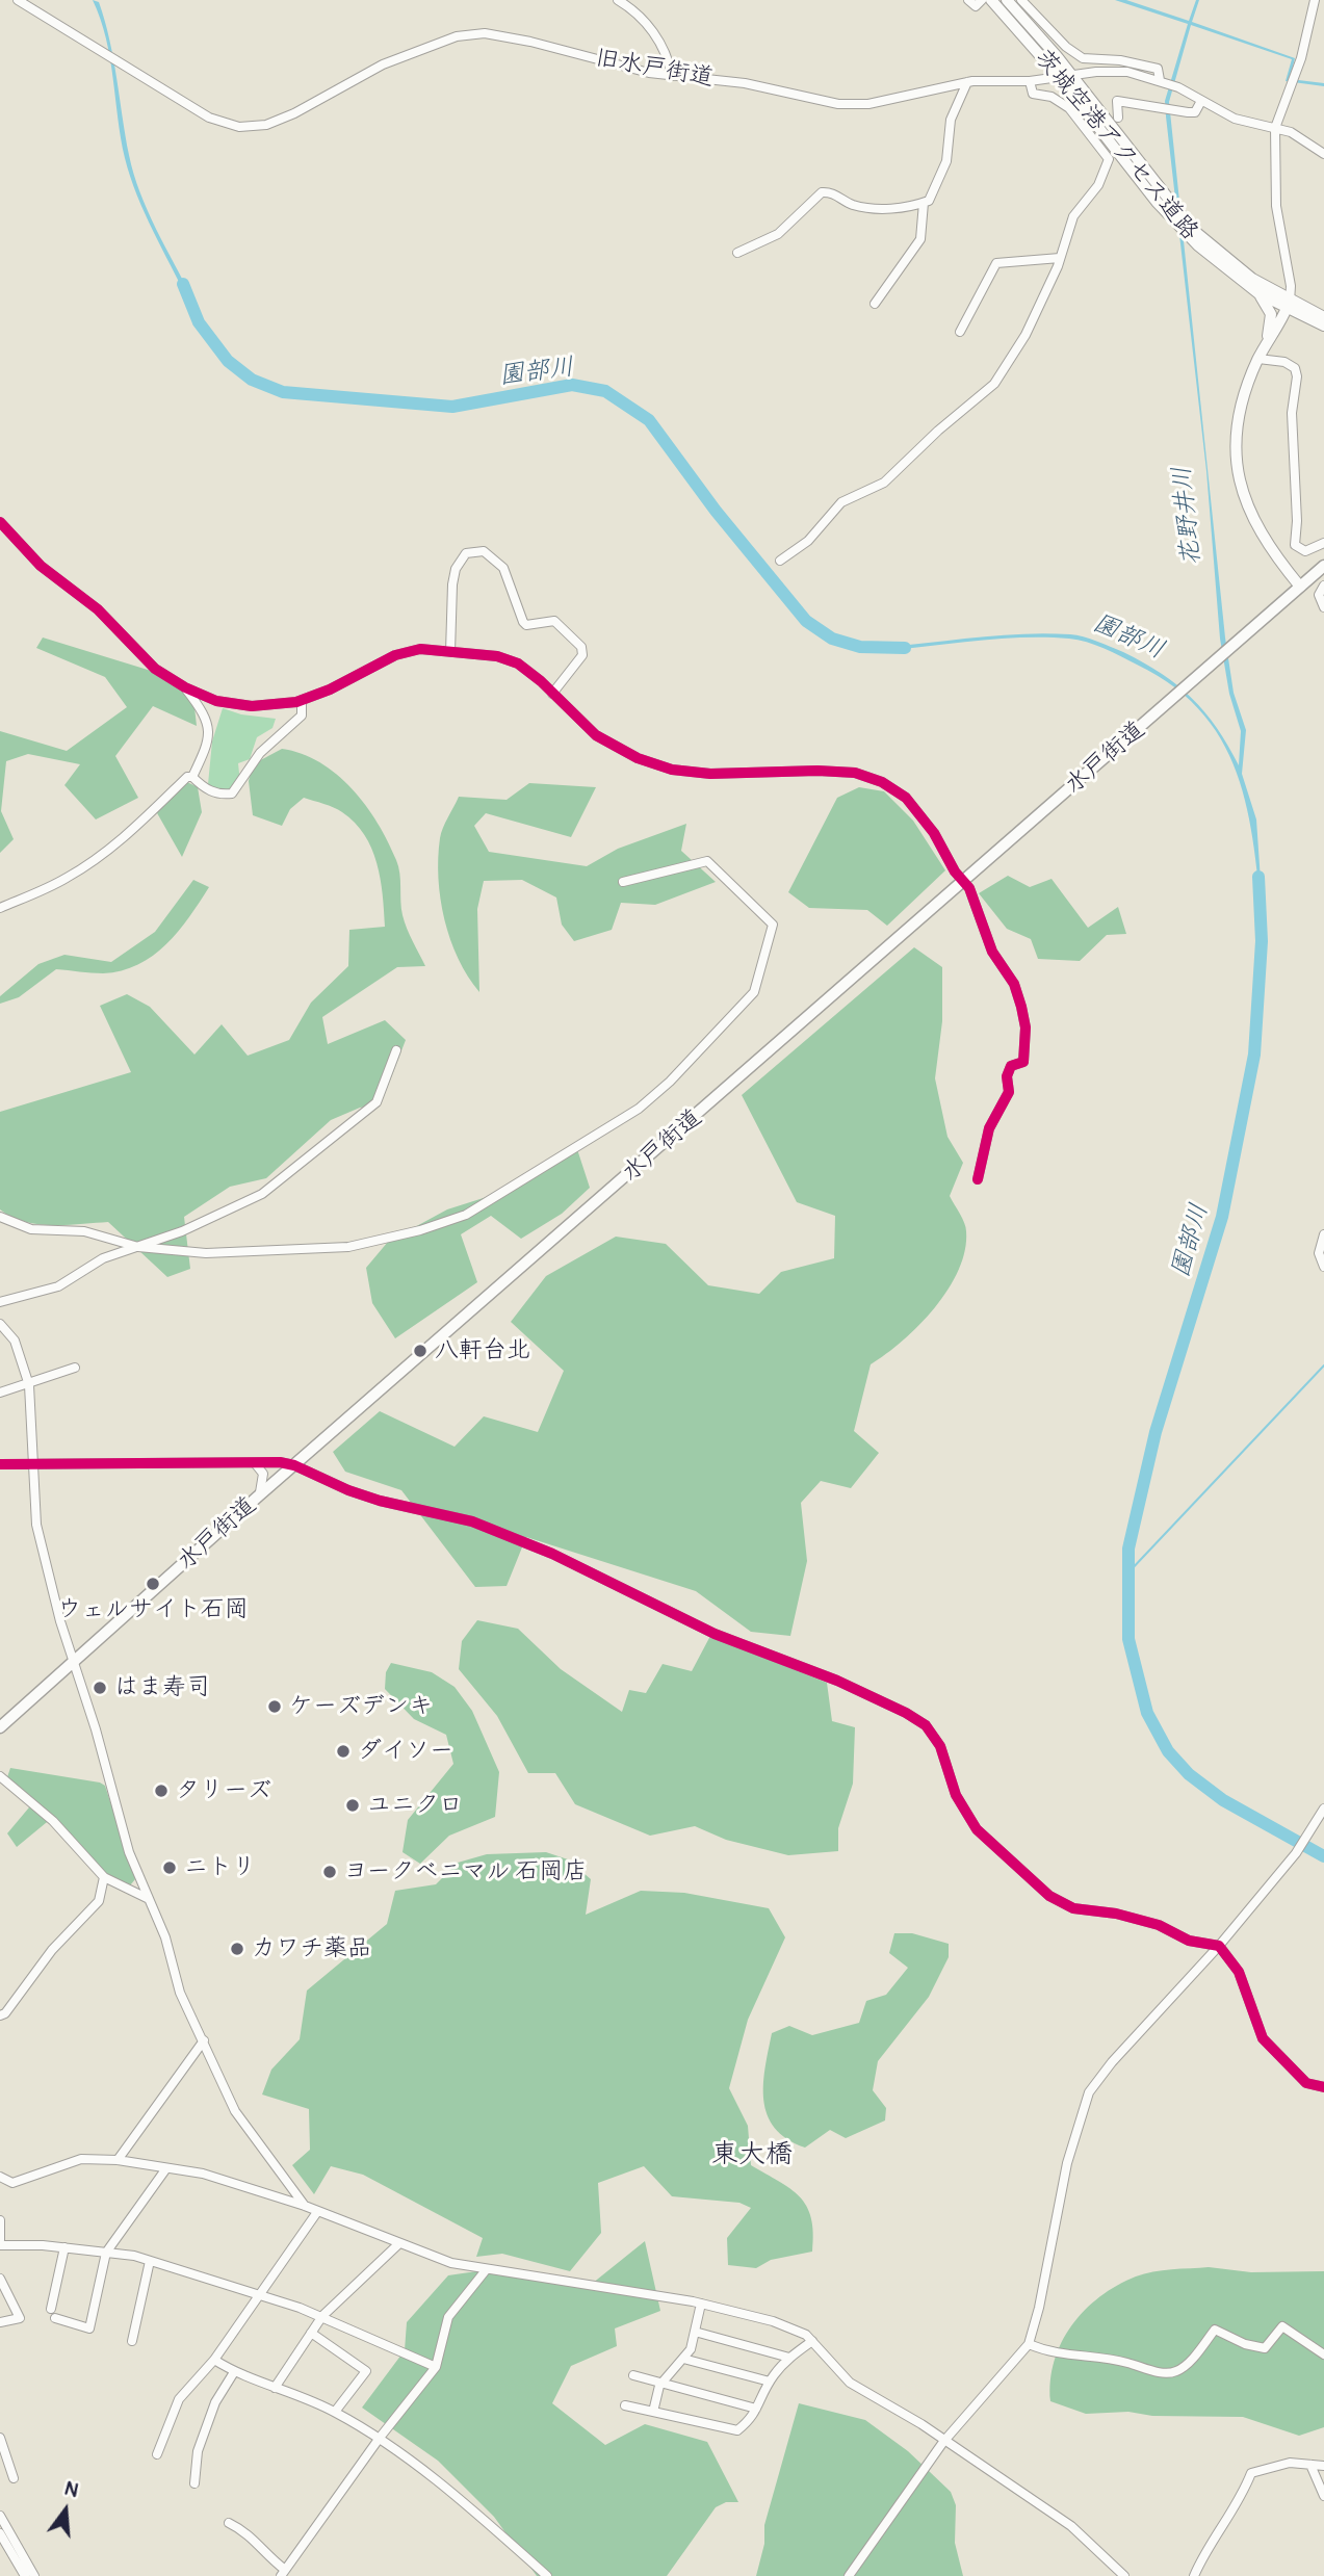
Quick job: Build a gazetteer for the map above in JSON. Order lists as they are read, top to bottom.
{
  "streets": {
    "highway": ["水戸街道"],
    "main road": ["茨城空港アクセス道路"],
    "street": ["旧水戸街道"]
  },
  "crossings": [
    ["旧水戸街道", "茨城空港アクセス道路"]
  ],
  "districts": ["東大橋"],
  "water": ["園部川", "花野井川"],
  "places": [
    "八軒台北",
    "ウェルサイト石岡",
    "はま寿司",
    "ケーズデンキ",
    "ダイソー",
    "タリーズ",
    "ユニクロ",
    "ニトリ",
    "ヨークベニマル 石岡店",
    "カワチ薬品"
  ],
  "north": "top"
}
